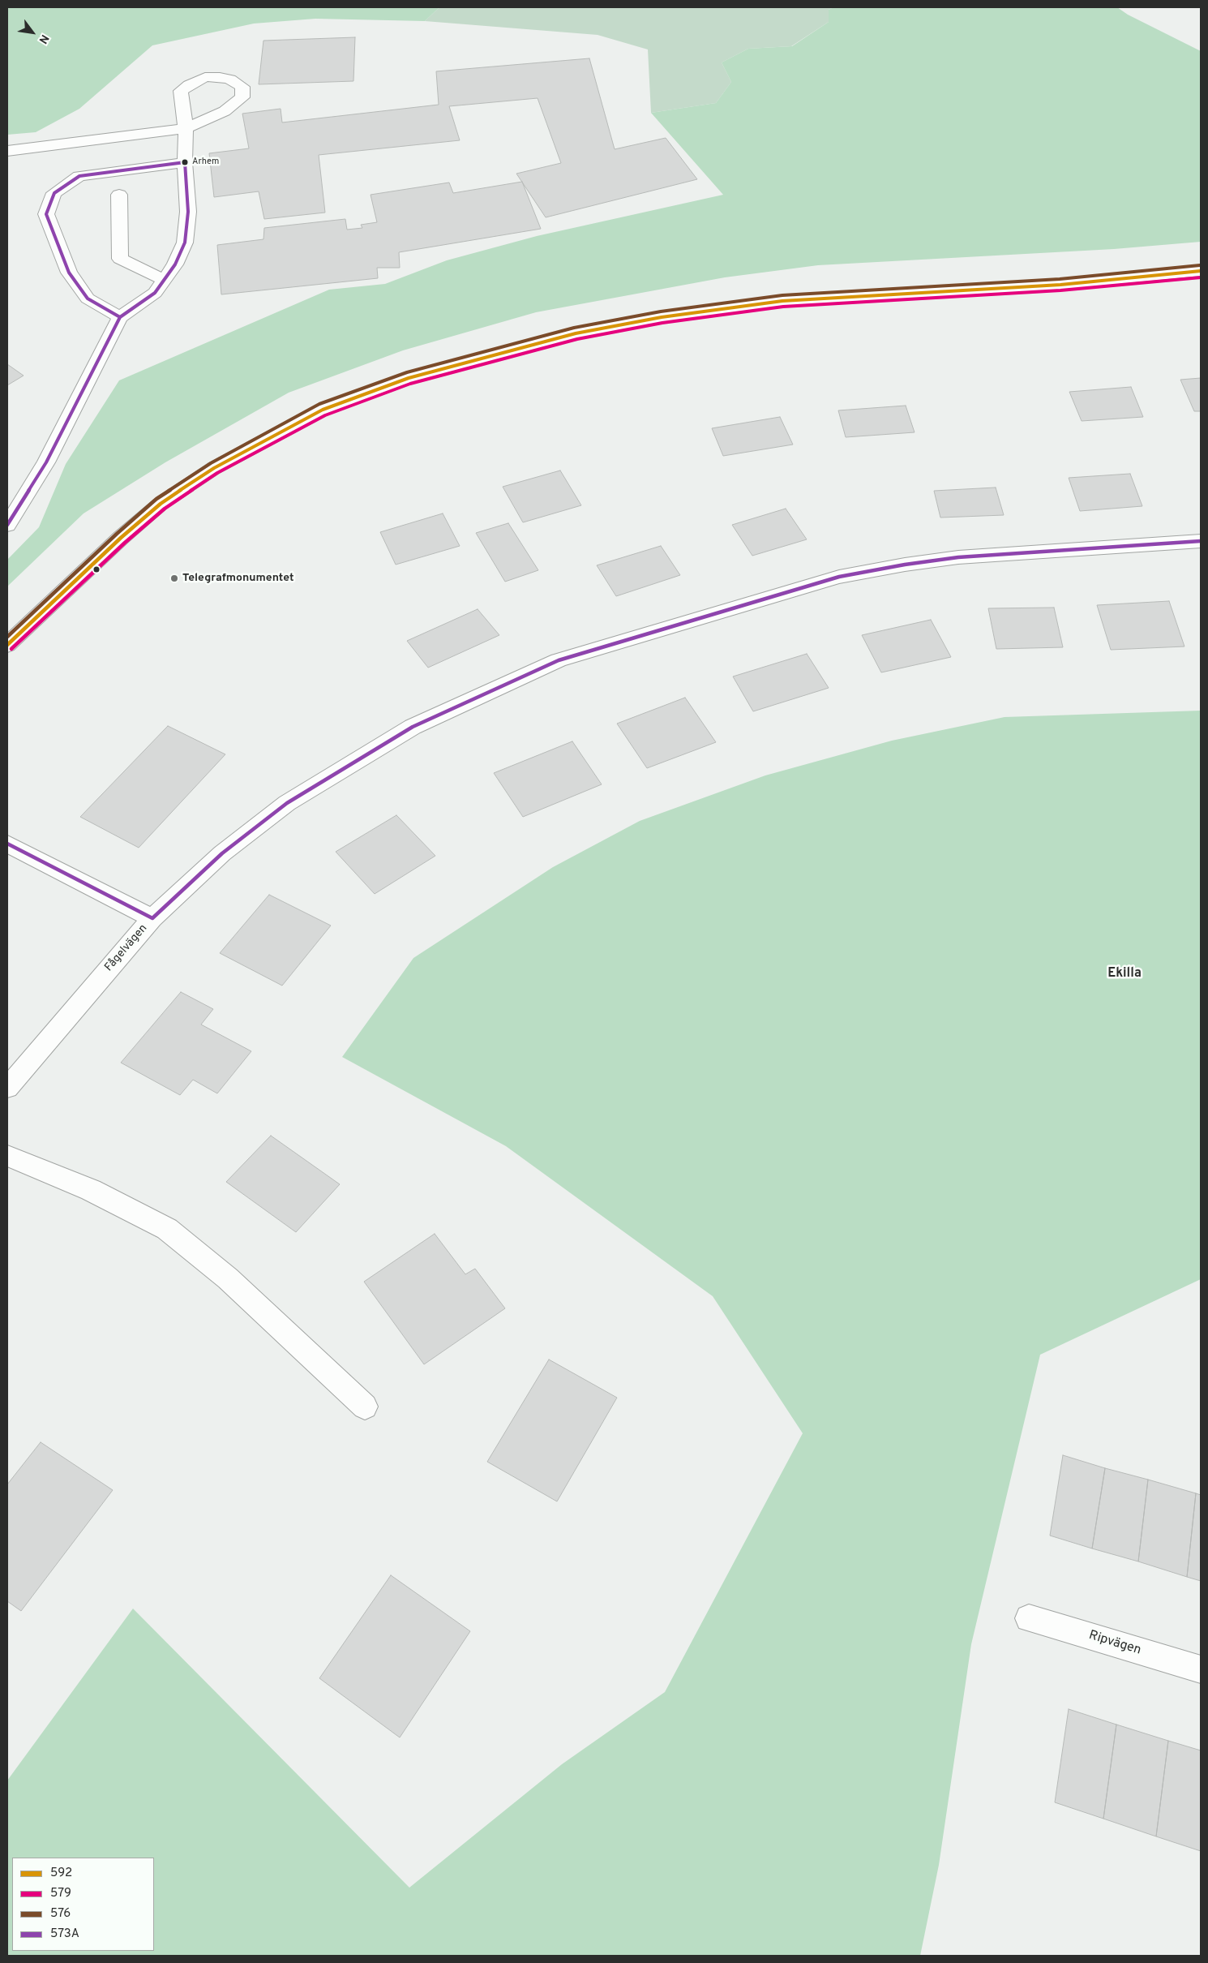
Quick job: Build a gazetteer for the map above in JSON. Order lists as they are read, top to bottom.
{
  "streets": {
    "street": ["Fågelvägen", "Ripvägen"]
  },
  "districts": ["Ekilla"],
  "places": ["Arhem", "Telegrafmonumentet"],
  "lines": [
    "transit line 573A",
    "transit line 576",
    "transit line 592",
    "transit line 579"
  ],
  "legend": [
    "592",
    "579",
    "576",
    "573A"
  ],
  "north": "bottom right"
}
